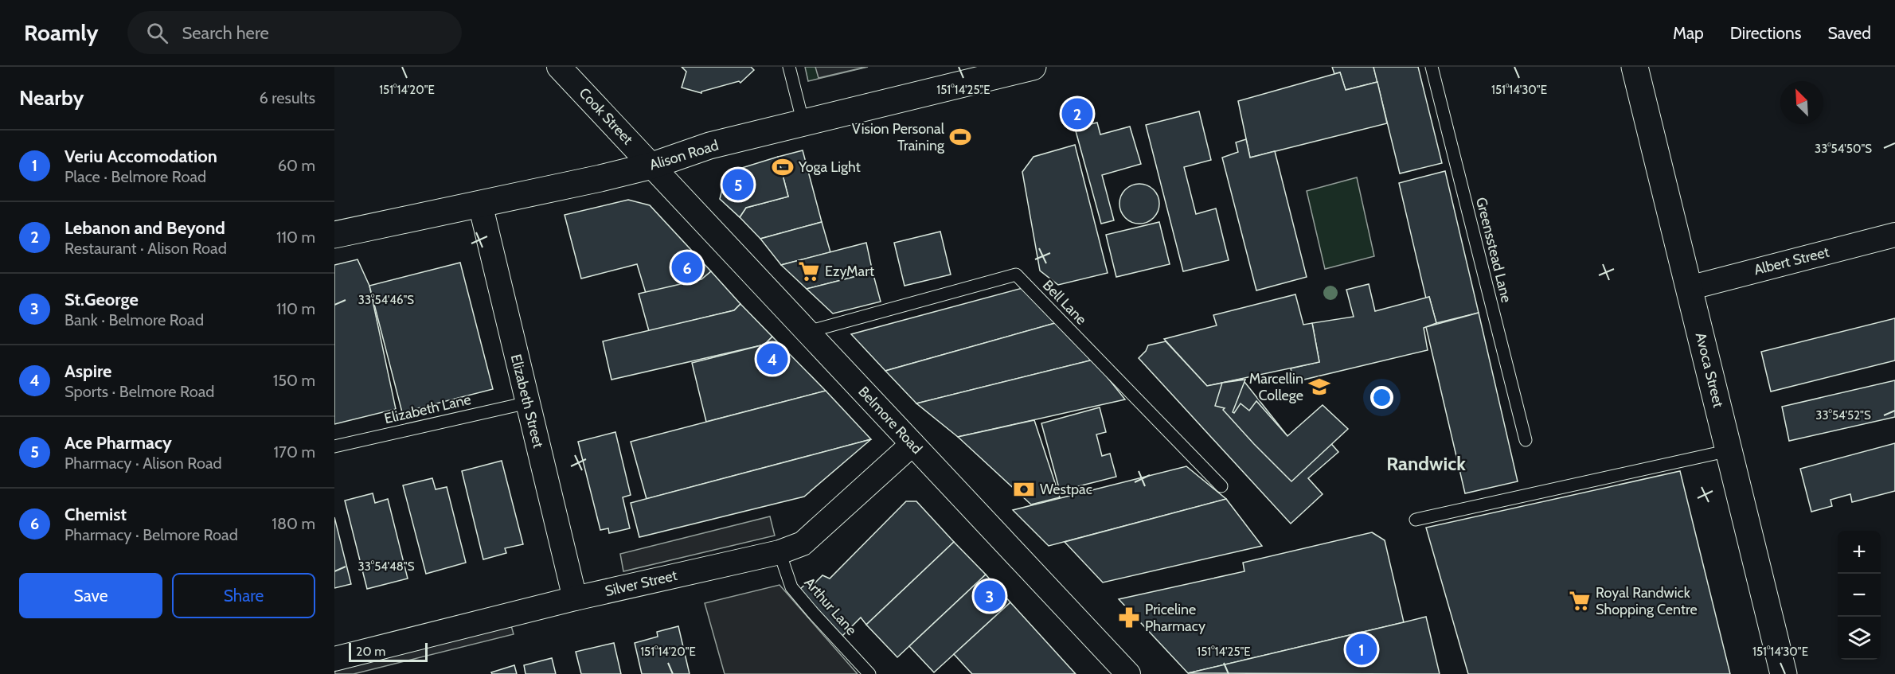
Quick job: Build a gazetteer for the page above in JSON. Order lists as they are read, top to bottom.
{
  "streets": {
    "main road": ["Alison Road", "Avoca Street"],
    "street": [
      "Cook Street",
      "Albert Street",
      "Elizabeth Street",
      "Belmore Road",
      "Silver Street"
    ],
    "lane": [
      "Greensstead Lane",
      "Bell Lane",
      "Elizabeth Lane",
      "Arthur Lane"
    ]
  },
  "crossings": [
    ["Cook Street", "Alison Road"],
    ["Cook Street", "Belmore Road"],
    ["Alison Road", "Elizabeth Street"],
    ["Alison Road", "Belmore Road"],
    ["Albert Street", "Avoca Street"],
    ["Bell Lane", "Belmore Road"],
    ["Elizabeth Street", "Elizabeth Lane"],
    ["Elizabeth Street", "Silver Street"],
    ["Belmore Road", "Silver Street"],
    ["Silver Street", "Arthur Lane"]
  ],
  "districts": ["Randwick"],
  "places": {
    "sports": ["Vision Personal Training", "Yoga Light"],
    "supermarket": ["EzyMart", "Royal Randwick Shopping Centre"],
    "school or university": ["Marcellin College"],
    "bank": ["Westpac"],
    "pharmacy": ["Priceline Pharmacy"]
  },
  "scale_bar": "20 m",
  "north": "top left",
  "page": {
    "header": "Roamly",
    "search": "Search here",
    "nav": ["Map", "Directions", "Saved"],
    "heading": ["Nearby", "6 results"],
    "pins": [
      "2",
      "5",
      "6",
      "4",
      "3",
      "1"
    ],
    "list": [
      {
        "mark": "1",
        "name": "Veriu Accomodation",
        "note": "Place · Belmore Road",
        "value": "60 m"
      },
      {
        "mark": "2",
        "name": "Lebanon and Beyond",
        "note": "Restaurant · Alison Road",
        "value": "110 m"
      },
      {
        "mark": "3",
        "name": "St.George",
        "note": "Bank · Belmore Road",
        "value": "110 m"
      },
      {
        "mark": "4",
        "name": "Aspire",
        "note": "Sports · Belmore Road",
        "value": "150 m"
      },
      {
        "mark": "5",
        "name": "Ace Pharmacy",
        "note": "Pharmacy · Alison Road",
        "value": "170 m"
      },
      {
        "mark": "6",
        "name": "Chemist",
        "note": "Pharmacy · Belmore Road",
        "value": "180 m"
      }
    ],
    "map_buttons": ["+", "−"],
    "buttons": ["Save", "Share"],
    "scale": "20 m"
  },
  "coordinates": [
    "151°14'20\"E",
    "151°14'25\"E",
    "151°14'30\"E",
    "33°54'50\"S",
    "33°54'46\"S",
    "33°54'52\"S",
    "33°54'48\"S"
  ]
}
